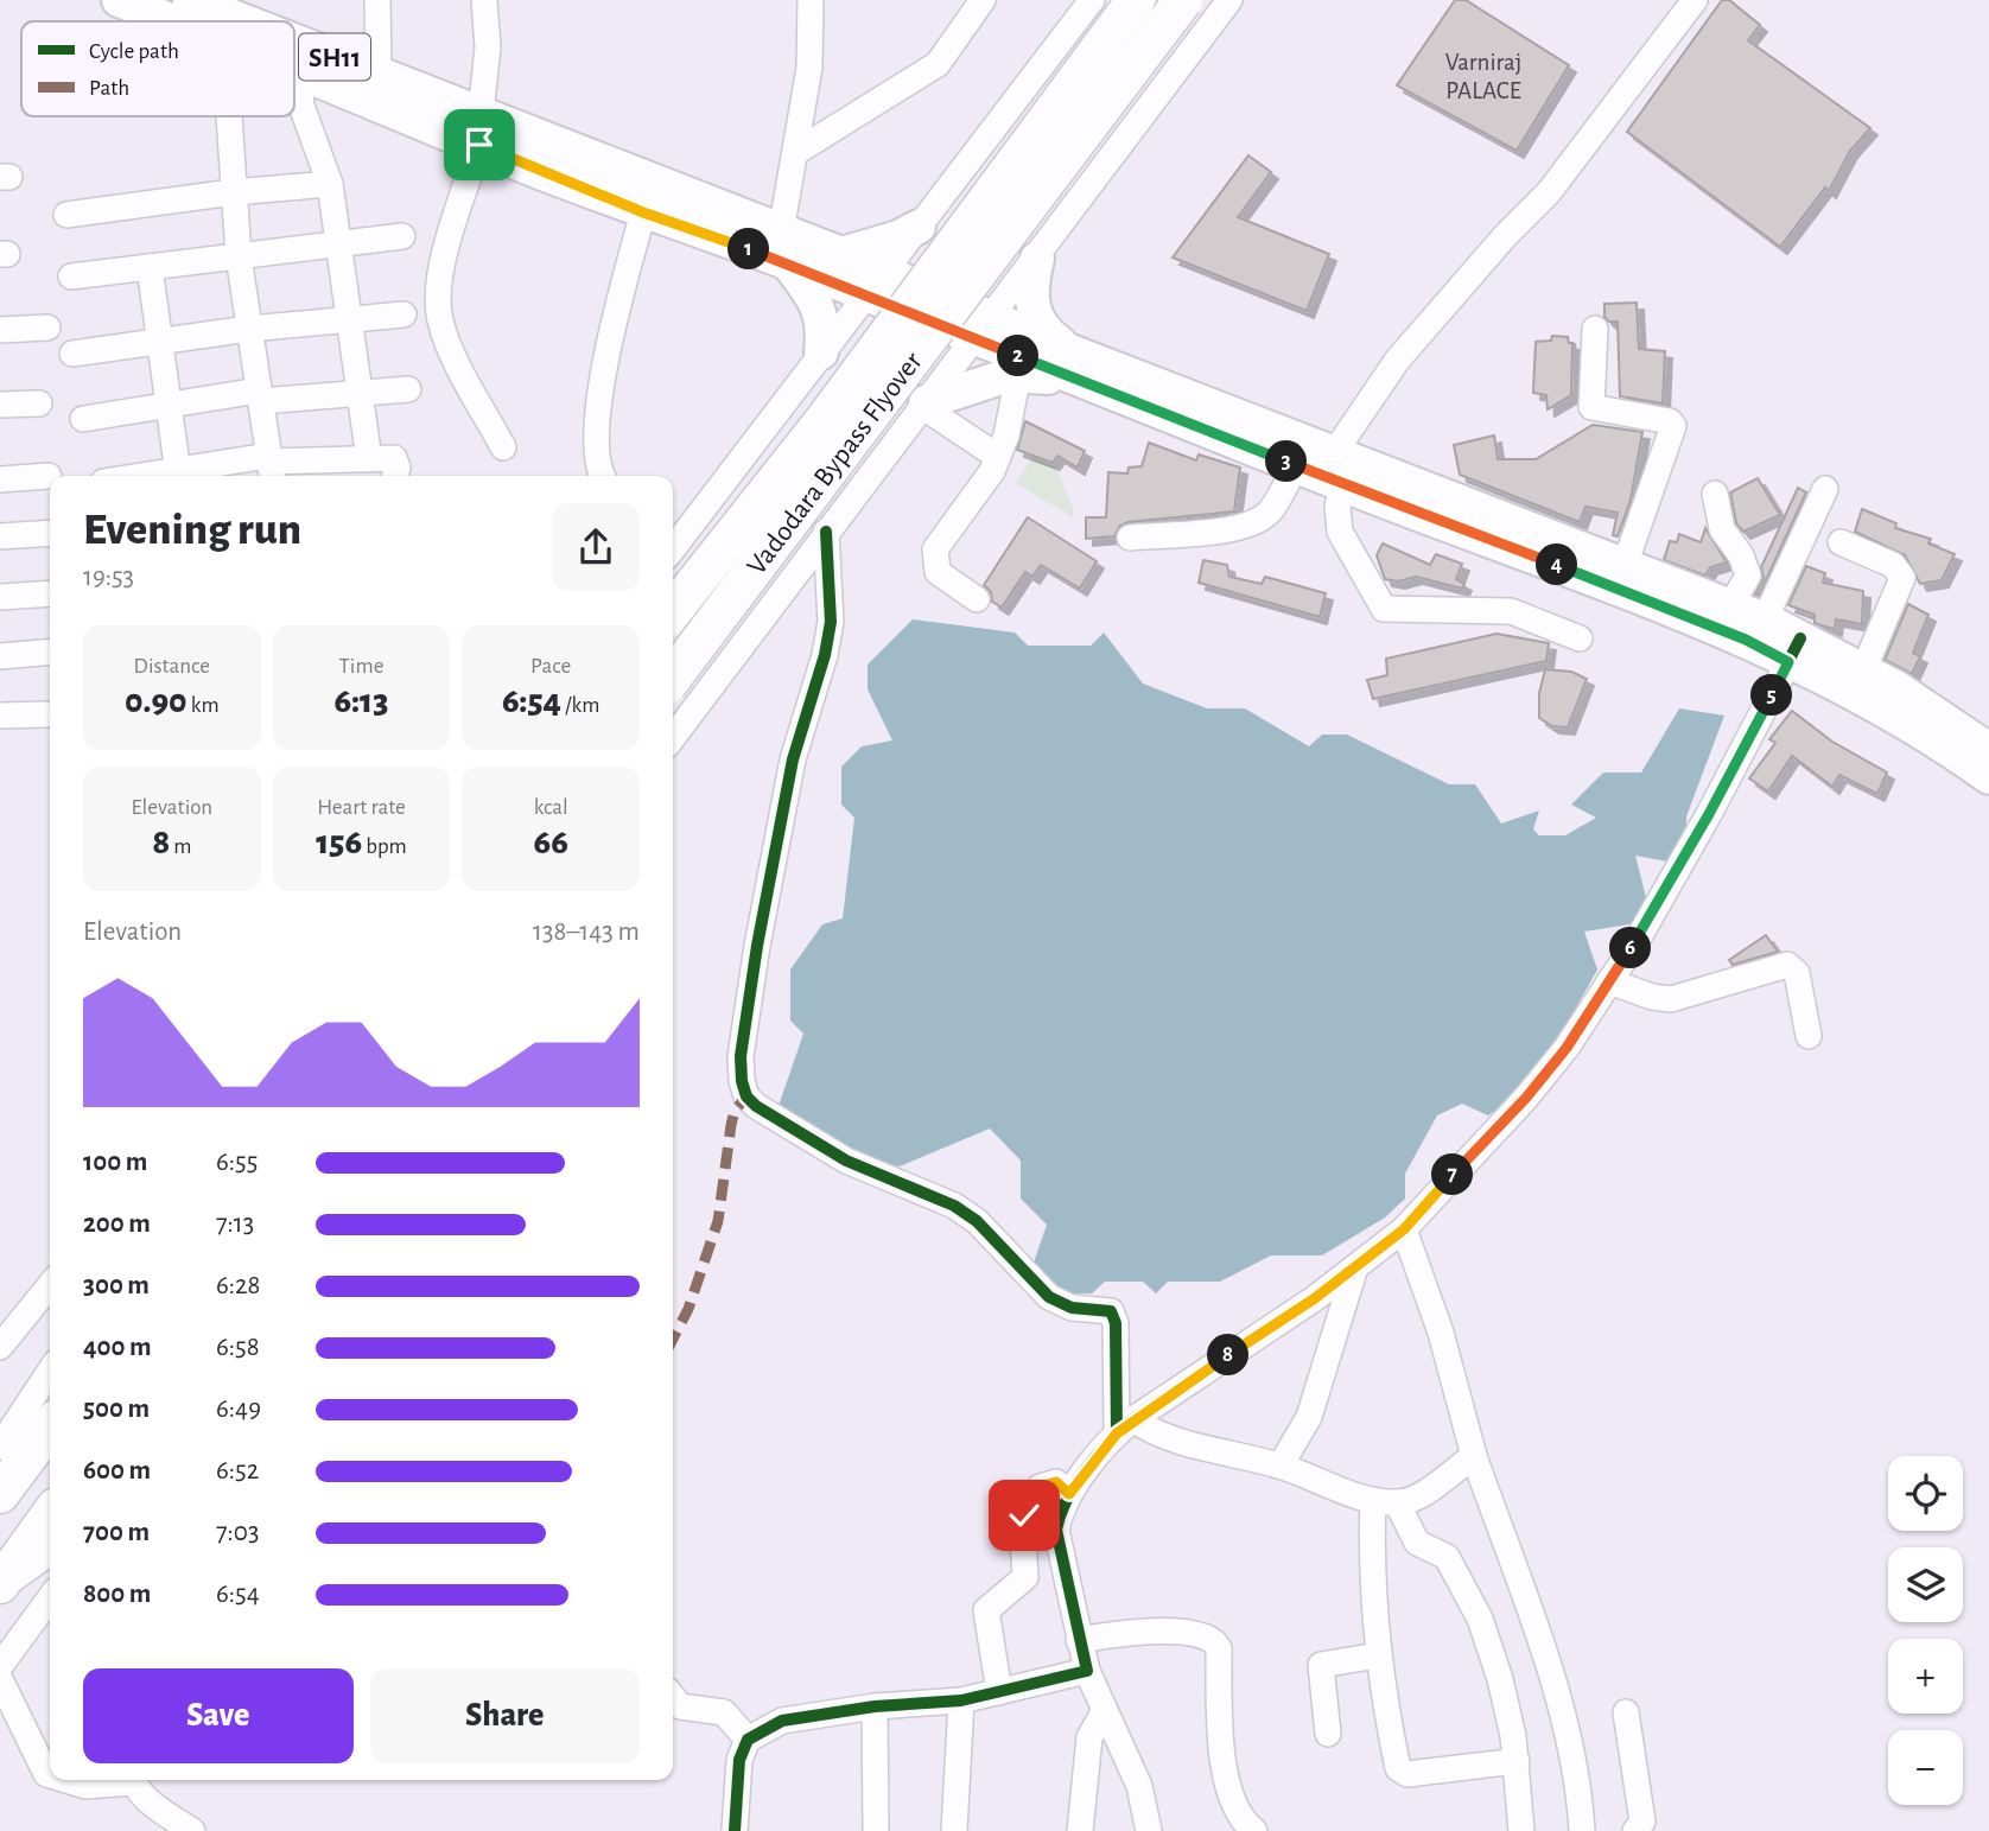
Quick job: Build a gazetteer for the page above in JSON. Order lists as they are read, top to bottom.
{
  "streets": {
    "highway": ["Vadodara Bypass Flyover"],
    "main road": ["SH11"]
  },
  "house_numbers": ["Varniraj PALACE"],
  "legend": ["Cycle path", "Path"],
  "page": {
    "pins": [
      "1",
      "2",
      "3",
      "4",
      "5",
      "6",
      "7",
      "8"
    ],
    "heading": ["Evening run", "19:53"],
    "stats": [
      ["Distance", "0.90 km"],
      ["Time", "6:13"],
      ["Pace", "6:54 /km"],
      ["Elevation", "8 m"],
      ["Heart rate", "156 bpm"],
      ["kcal", "66"]
    ],
    "chart": ["Elevation", "138–143 m"],
    "list": [
      {
        "name": "100 m",
        "note": "6:55"
      },
      {
        "name": "200 m",
        "note": "7:13"
      },
      {
        "name": "300 m",
        "note": "6:28"
      },
      {
        "name": "400 m",
        "note": "6:58"
      },
      {
        "name": "500 m",
        "note": "6:49"
      },
      {
        "name": "600 m",
        "note": "6:52"
      },
      {
        "name": "700 m",
        "note": "7:03"
      },
      {
        "name": "800 m",
        "note": "6:54"
      }
    ],
    "map_buttons": ["+", "−"],
    "buttons": ["Save", "Share"]
  }
}
